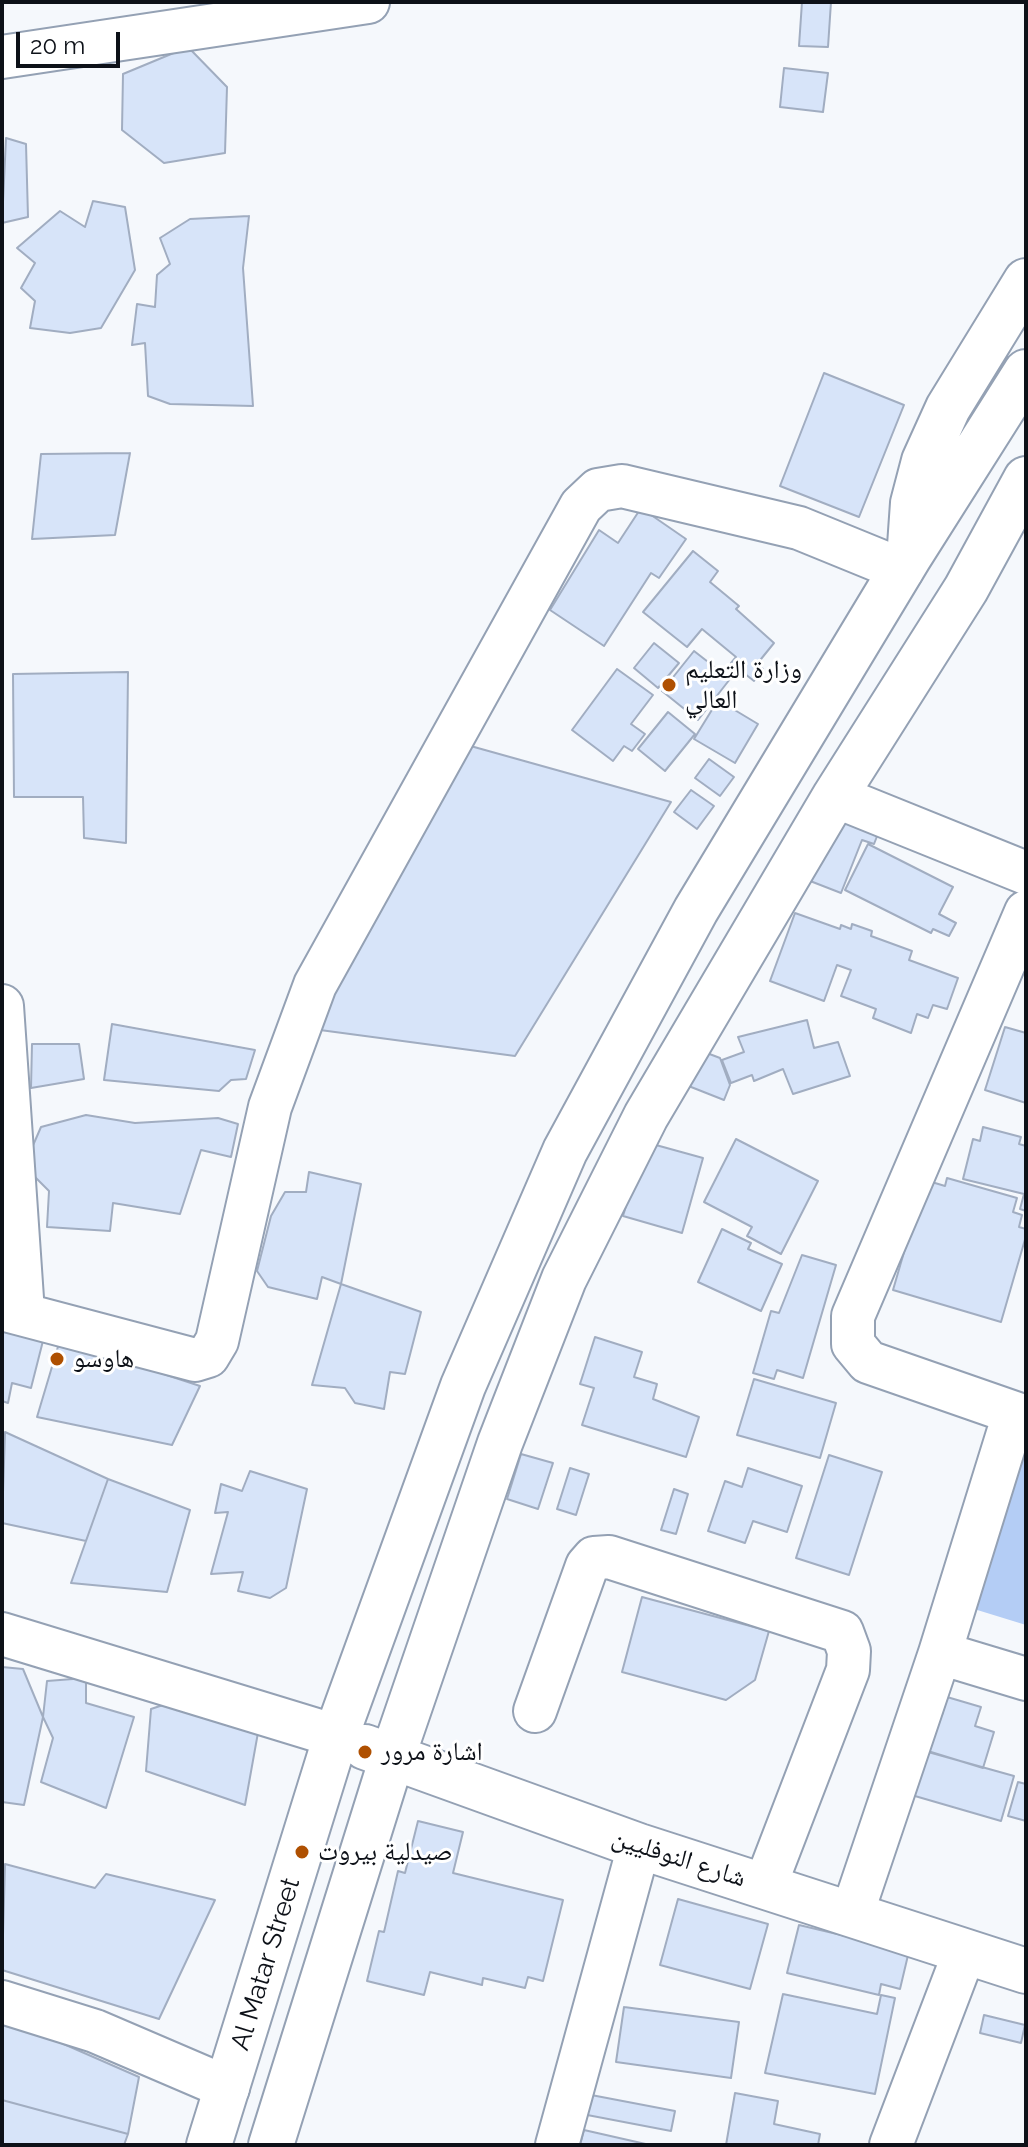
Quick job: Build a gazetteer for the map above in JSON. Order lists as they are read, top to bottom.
{
  "streets": {
    "main road": ["شارع النوفليين", "Al Matar Street"]
  },
  "crossings": [
    ["شارع النوفليين", "Al Matar Street"]
  ],
  "places": [
    "وزارة التعليم العالي",
    "هاوسو",
    "اشارة مرور",
    "صيدلية بيروت"
  ],
  "scale_bar": "20 m"
}
